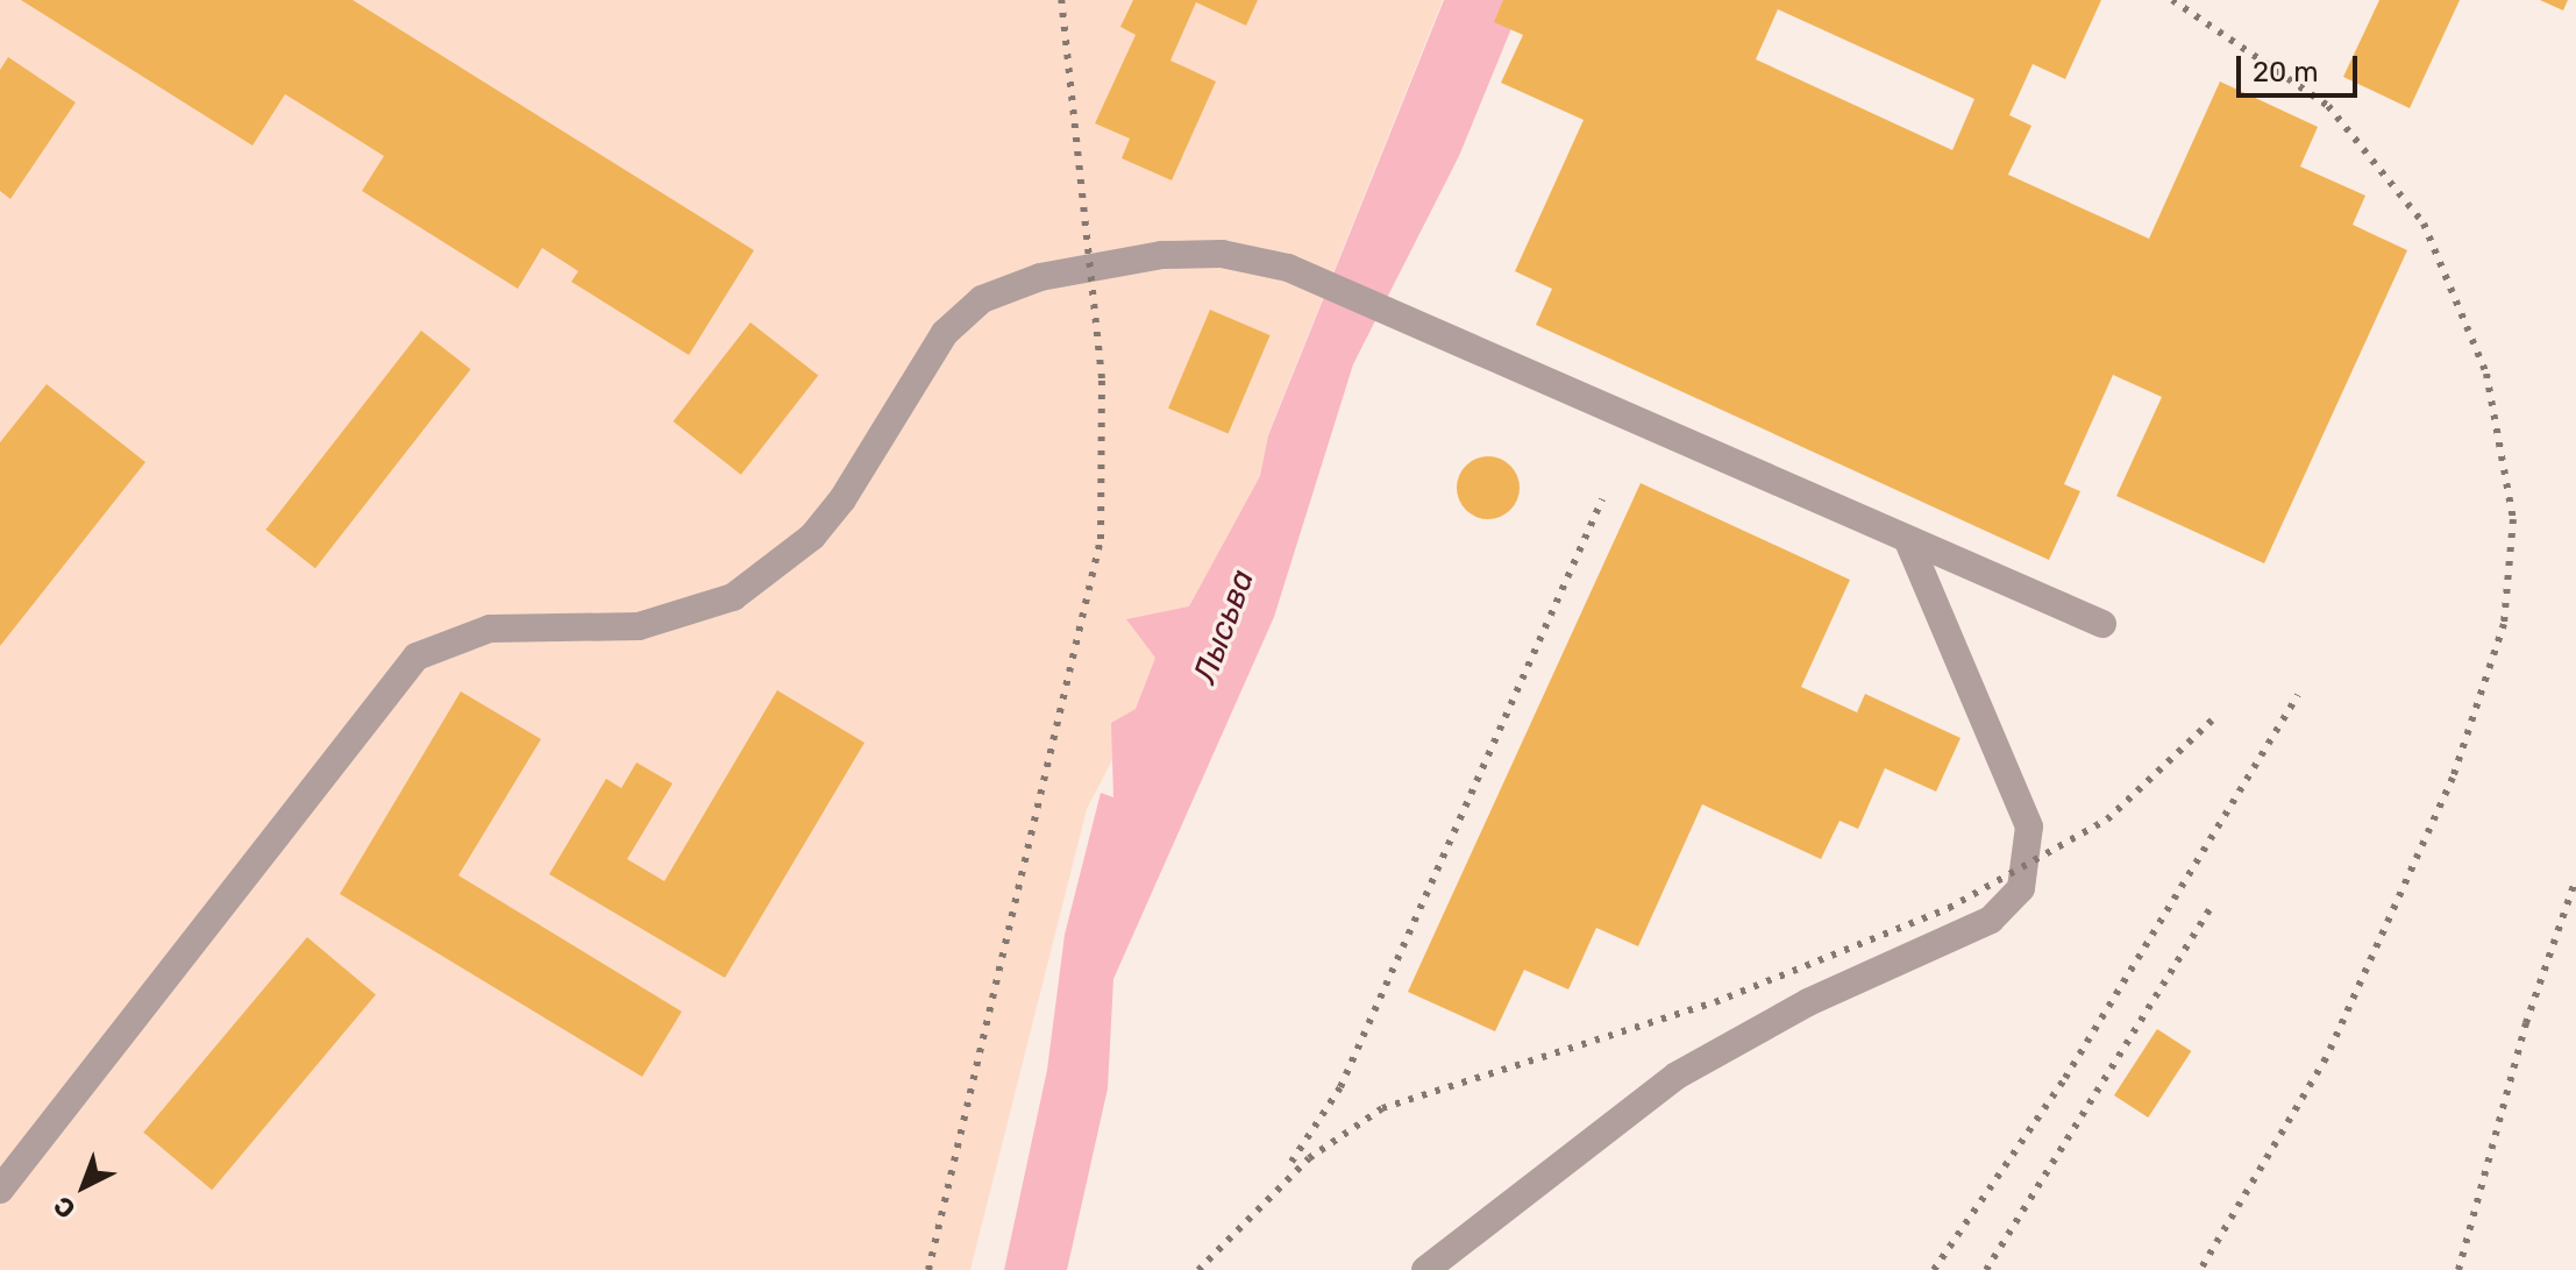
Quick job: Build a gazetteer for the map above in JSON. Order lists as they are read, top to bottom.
{
  "water": ["Лысьва"],
  "scale_bar": "20 m",
  "north": "bottom left"
}
